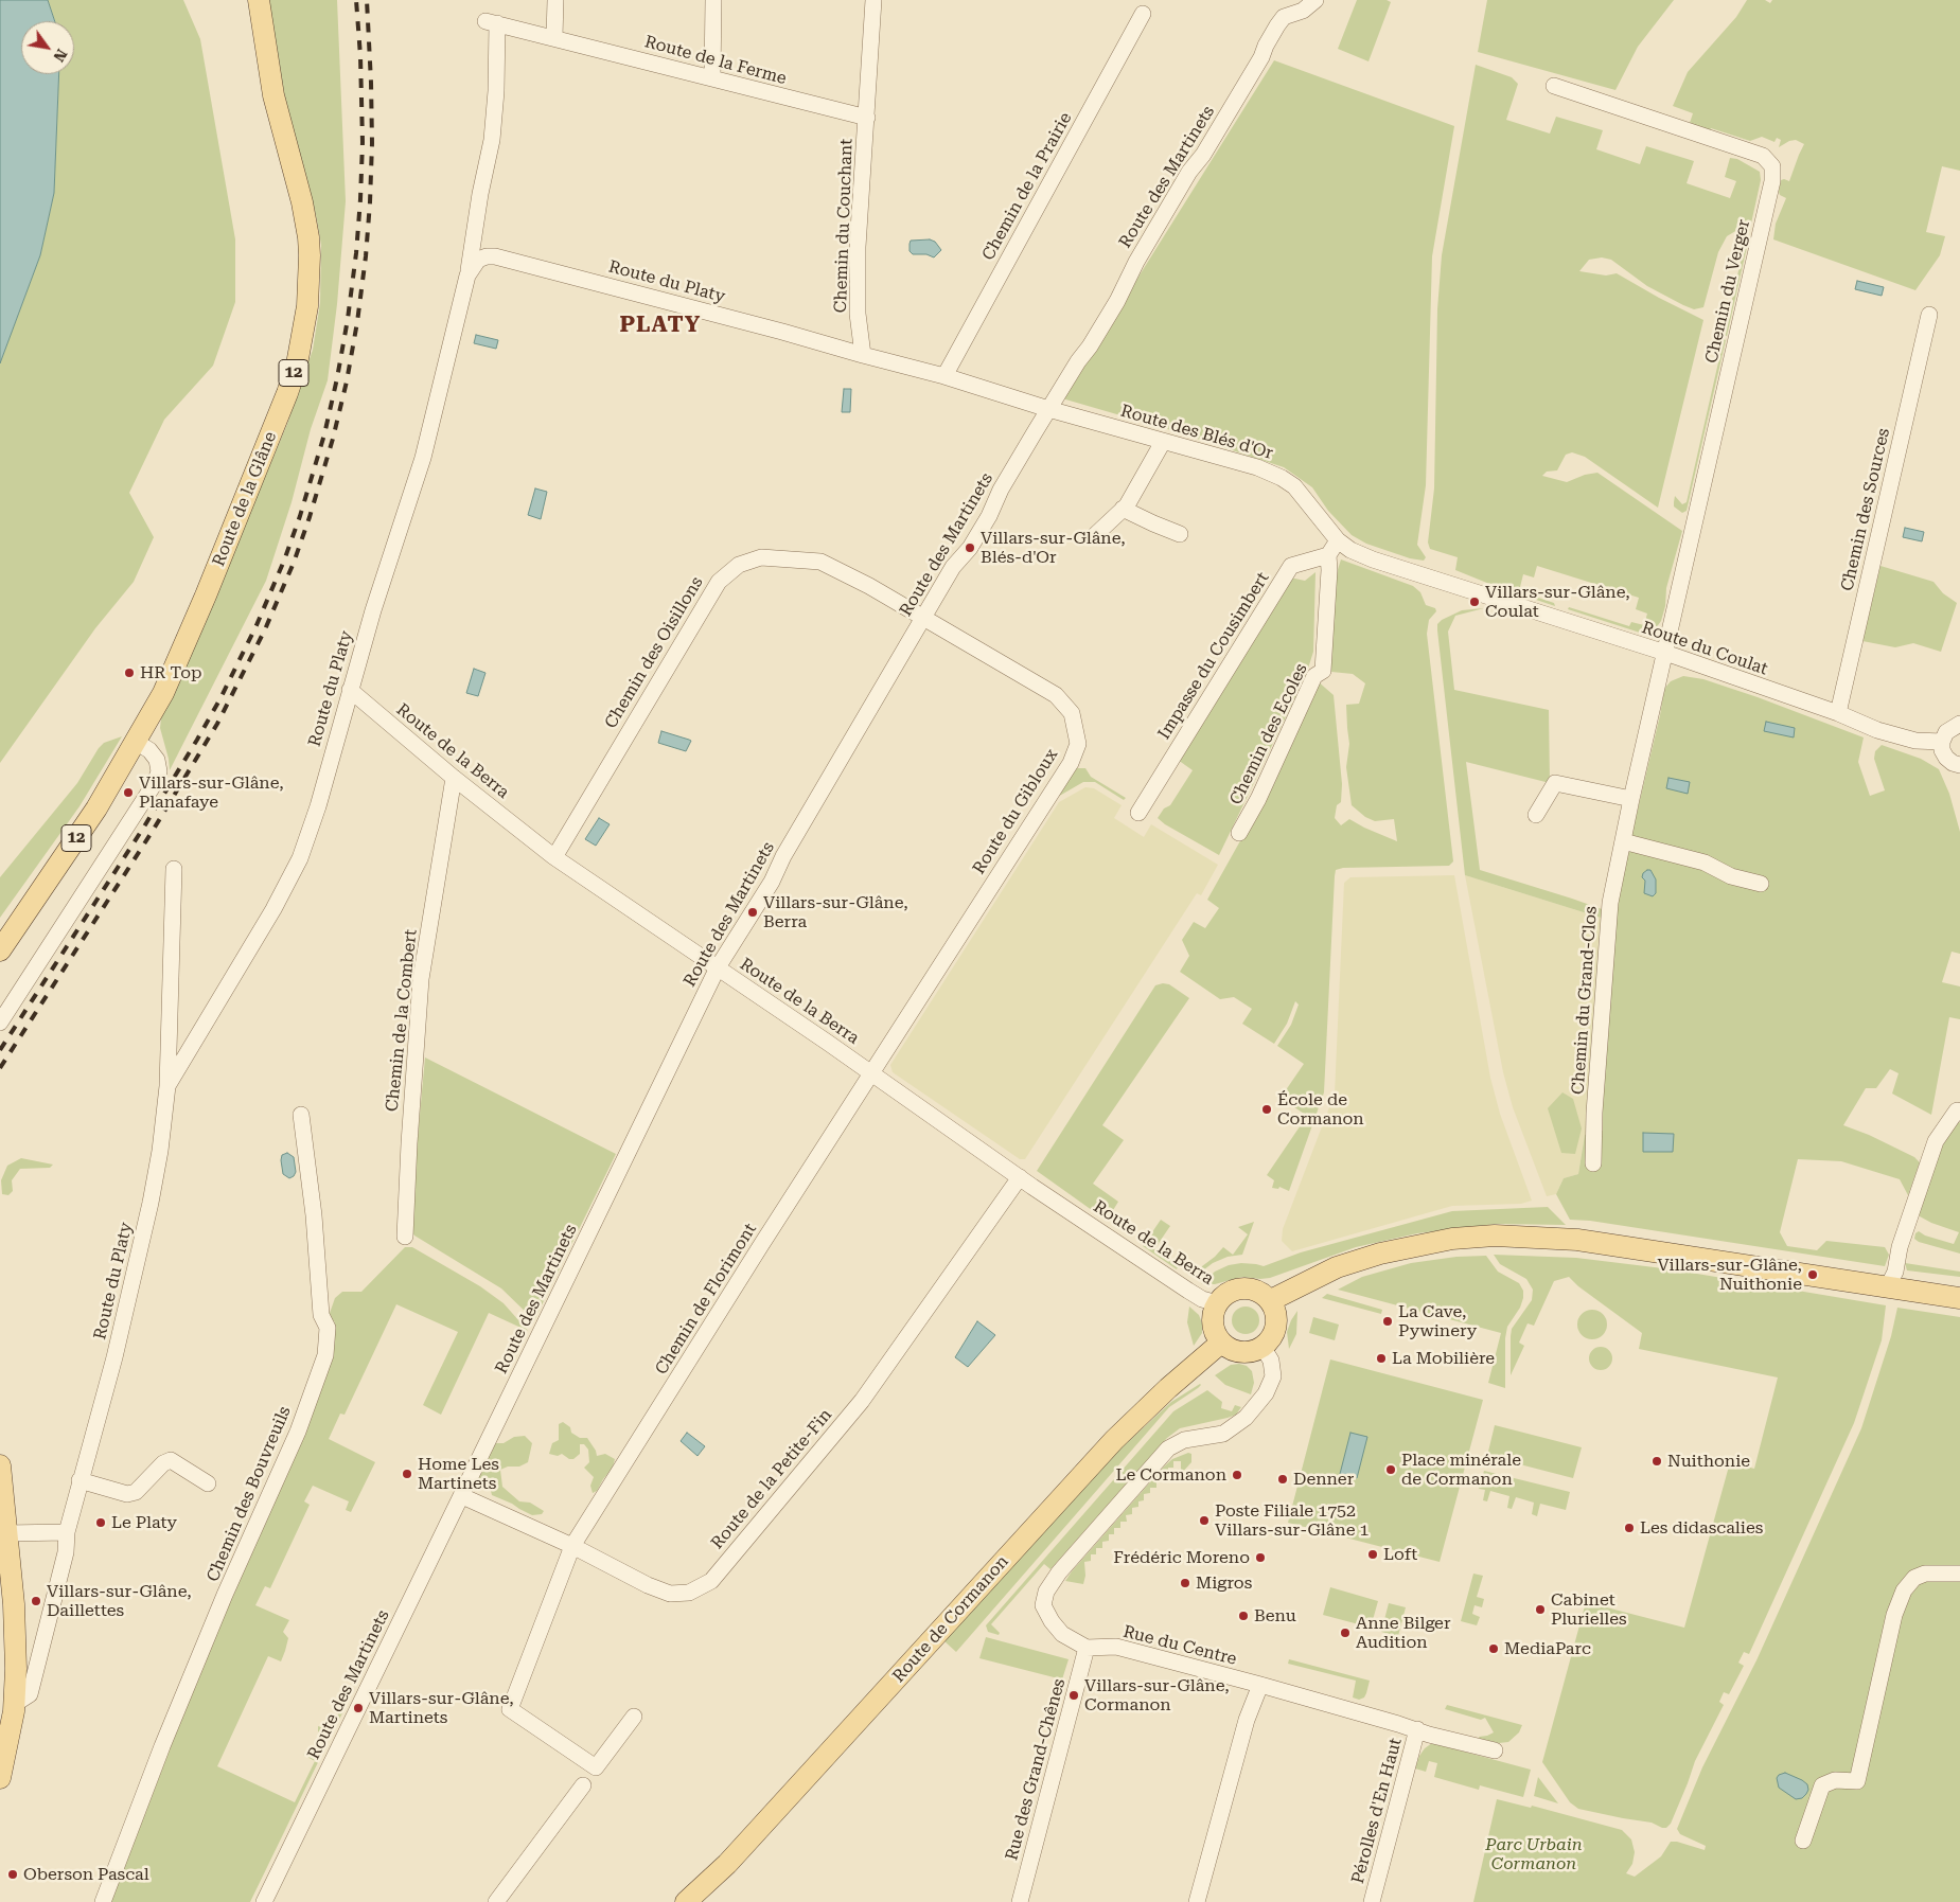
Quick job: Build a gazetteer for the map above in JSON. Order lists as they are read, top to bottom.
{
  "streets": {
    "main road": ["12", "Route de la Glâne", "Route de Cormanon"],
    "street": [
      "Route de la Ferme",
      "Route des Martinets",
      "Chemin de la Prairie",
      "Chemin du Couchant",
      "Route du Platy",
      "Chemin du Verger",
      "Route des Blés d'Or",
      "Chemin des Sources",
      "Route du Coulat",
      "Chemin des Oisillons",
      "Impasse du Cousimbert",
      "Chemin des Ecoles",
      "Route de la Berra",
      "Route du Gibloux",
      "Chemin du Grand-Clos",
      "Chemin de la Combert",
      "Chemin de Florimont",
      "Route de la Petite-Fin",
      "Chemin des Bouvreuils",
      "Rue du Centre",
      "Rue des Grand-Chênes",
      "Pérolles d'En Haut"
    ]
  },
  "crossings": [
    ["Route de la Ferme", "Chemin du Couchant"],
    ["Route de la Ferme", "Route du Platy"],
    ["Route des Martinets", "Route des Blés d'Or"],
    ["Route des Martinets", "Chemin des Oisillons"],
    ["Route des Martinets", "Route de la Berra"],
    ["Route des Martinets", "Route du Gibloux"],
    ["Route des Martinets", "Route de la Petite-Fin"],
    ["Chemin du Couchant", "Route du Platy"],
    ["Route du Platy", "Route de la Berra"],
    ["Chemin du Verger", "Route du Coulat"],
    ["Chemin du Verger", "Chemin du Grand-Clos"],
    ["Route des Blés d'Or", "Route du Coulat"],
    ["Chemin des Sources", "Route du Coulat"],
    ["Route du Coulat", "Chemin du Grand-Clos"],
    ["Chemin des Oisillons", "Route de la Berra"],
    ["Chemin des Oisillons", "Route du Gibloux"],
    ["Impasse du Cousimbert", "Chemin des Ecoles"],
    ["Route de la Berra", "Route du Gibloux"],
    ["Route de la Berra", "Chemin de la Combert"],
    ["Route de la Berra", "Chemin de Florimont"],
    ["Route de la Berra", "Route de la Petite-Fin"],
    ["Route de la Berra", "Route de Cormanon"],
    ["Route du Gibloux", "Chemin de Florimont"],
    ["Chemin de Florimont", "Route de la Petite-Fin"],
    ["Rue du Centre", "Rue des Grand-Chênes"],
    ["Rue du Centre", "Pérolles d'En Haut"]
  ],
  "districts": ["PLATY"],
  "parks": ["Parc Urbain Cormanon"],
  "places": [
    "Villars-sur-Glâne, Blés-d'Or",
    "Villars-sur-Glâne, Coulat",
    "HR Top",
    "Villars-sur-Glâne, Planafaye",
    "Villars-sur-Glâne, Berra",
    "École de Cormanon",
    "Villars-sur-Glâne, Nuithonie",
    "La Cave, Pywinery",
    "La Mobilière",
    "Nuithonie",
    "Place minérale de Cormanon",
    "Home Les Martinets",
    "Le Cormanon",
    "Denner",
    "Poste Filiale 1752 Villars-sur-Glâne 1",
    "Le Platy",
    "Les didascalies",
    "Loft",
    "Frédéric Moreno",
    "Migros",
    "Villars-sur-Glâne, Daillettes",
    "Cabinet Plurielles",
    "Benu",
    "Anne Bilger Audition",
    "MediaParc",
    "Villars-sur-Glâne, Cormanon",
    "Villars-sur-Glâne, Martinets",
    "Oberson Pascal"
  ],
  "north": "bottom right"
}
